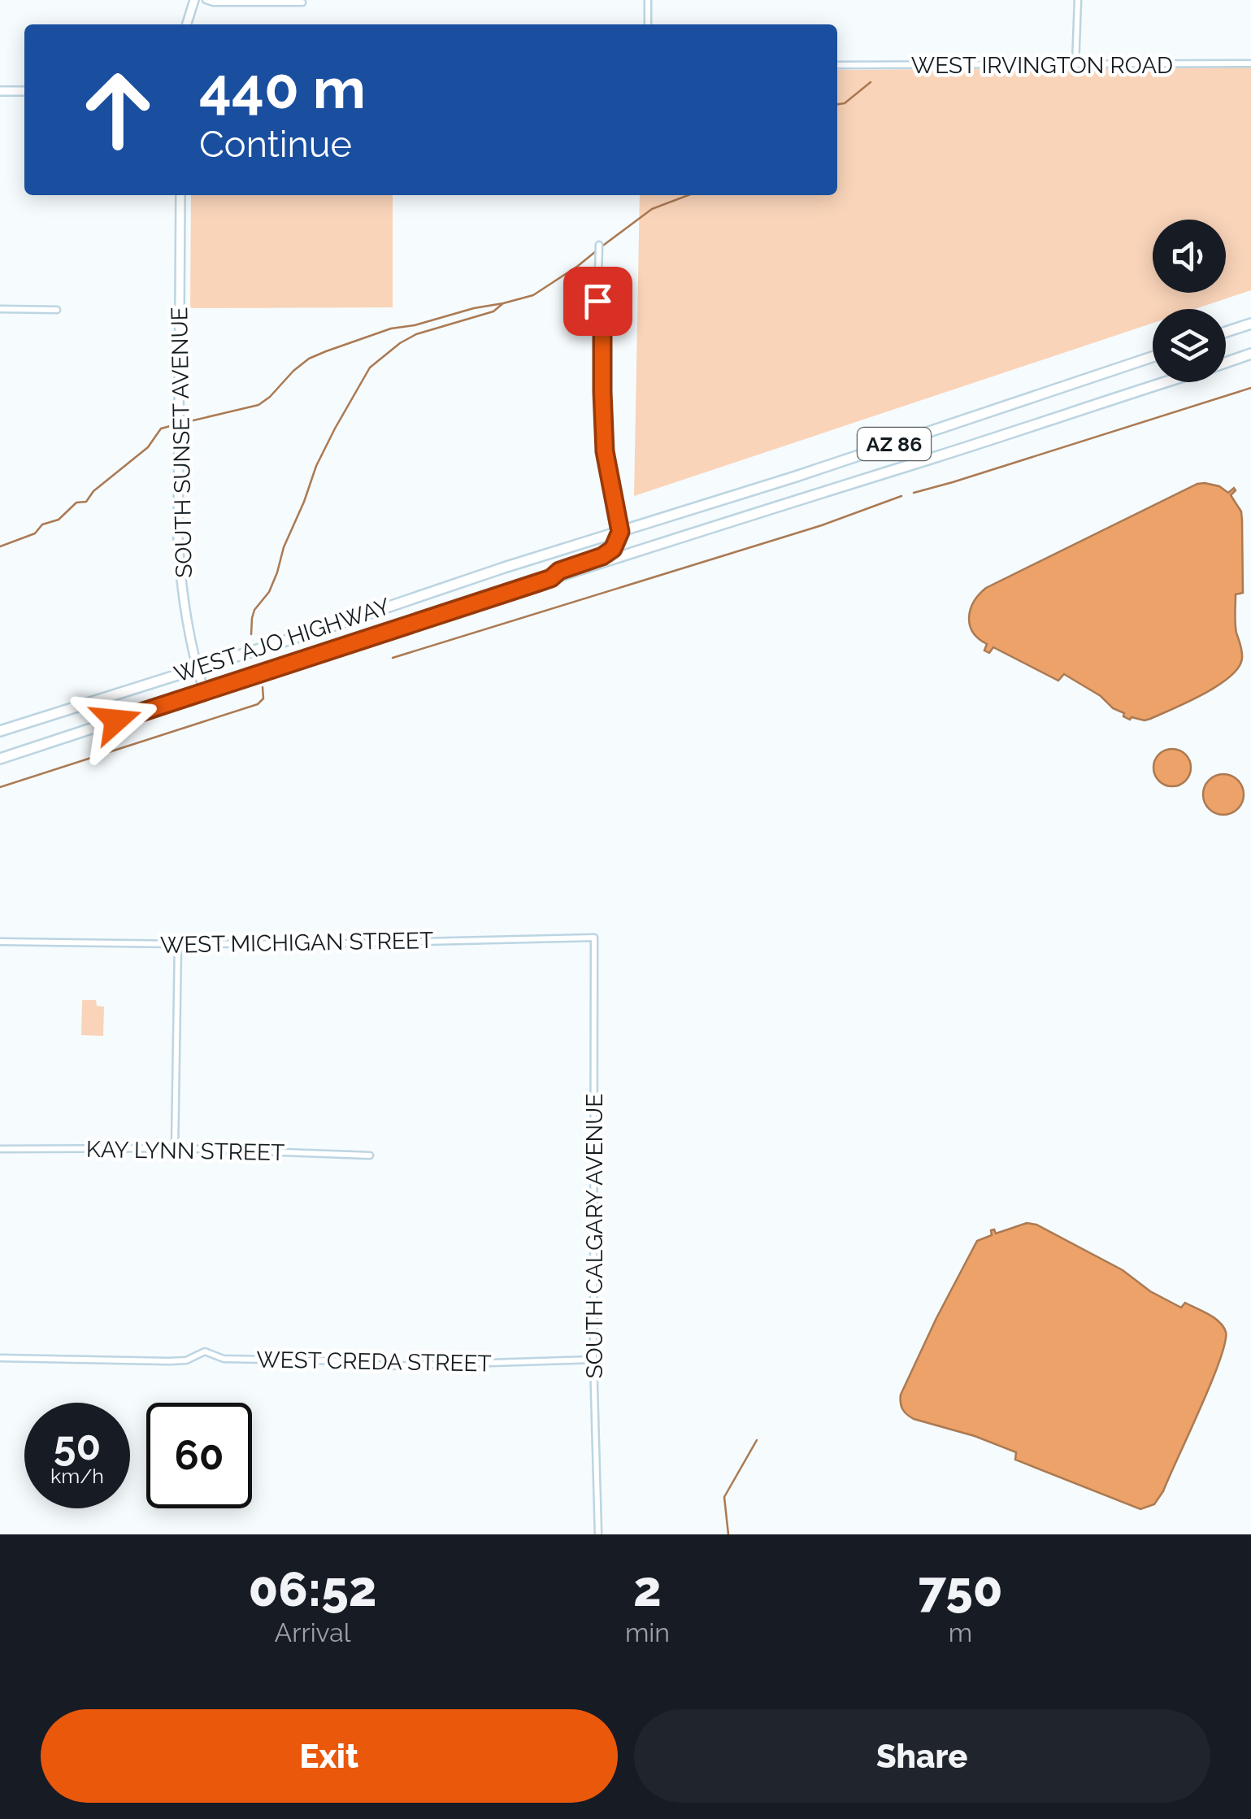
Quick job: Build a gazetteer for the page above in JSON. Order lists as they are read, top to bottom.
{
  "streets": {
    "main road": ["AZ 86", "WEST AJO HIGHWAY"],
    "street": [
      "WEST IRVINGTON ROAD",
      "SOUTH SUNSET AVENUE",
      "WEST MICHIGAN STREET",
      "KAY LYNN STREET",
      "SOUTH CALGARY AVENUE",
      "WEST CREDA STREET"
    ]
  },
  "crossings": [
    ["SOUTH SUNSET AVENUE", "WEST AJO HIGHWAY"],
    ["WEST MICHIGAN STREET", "SOUTH CALGARY AVENUE"],
    ["SOUTH CALGARY AVENUE", "WEST CREDA STREET"]
  ],
  "page": {
    "turn": ["440 m", "Continue"],
    "speed": "50 km/h",
    "limit": "60",
    "eta": [
      "06:52",
      "Arrival",
      "2",
      "min",
      "750",
      "m"
    ],
    "buttons": ["Exit", "Share"]
  }
}
